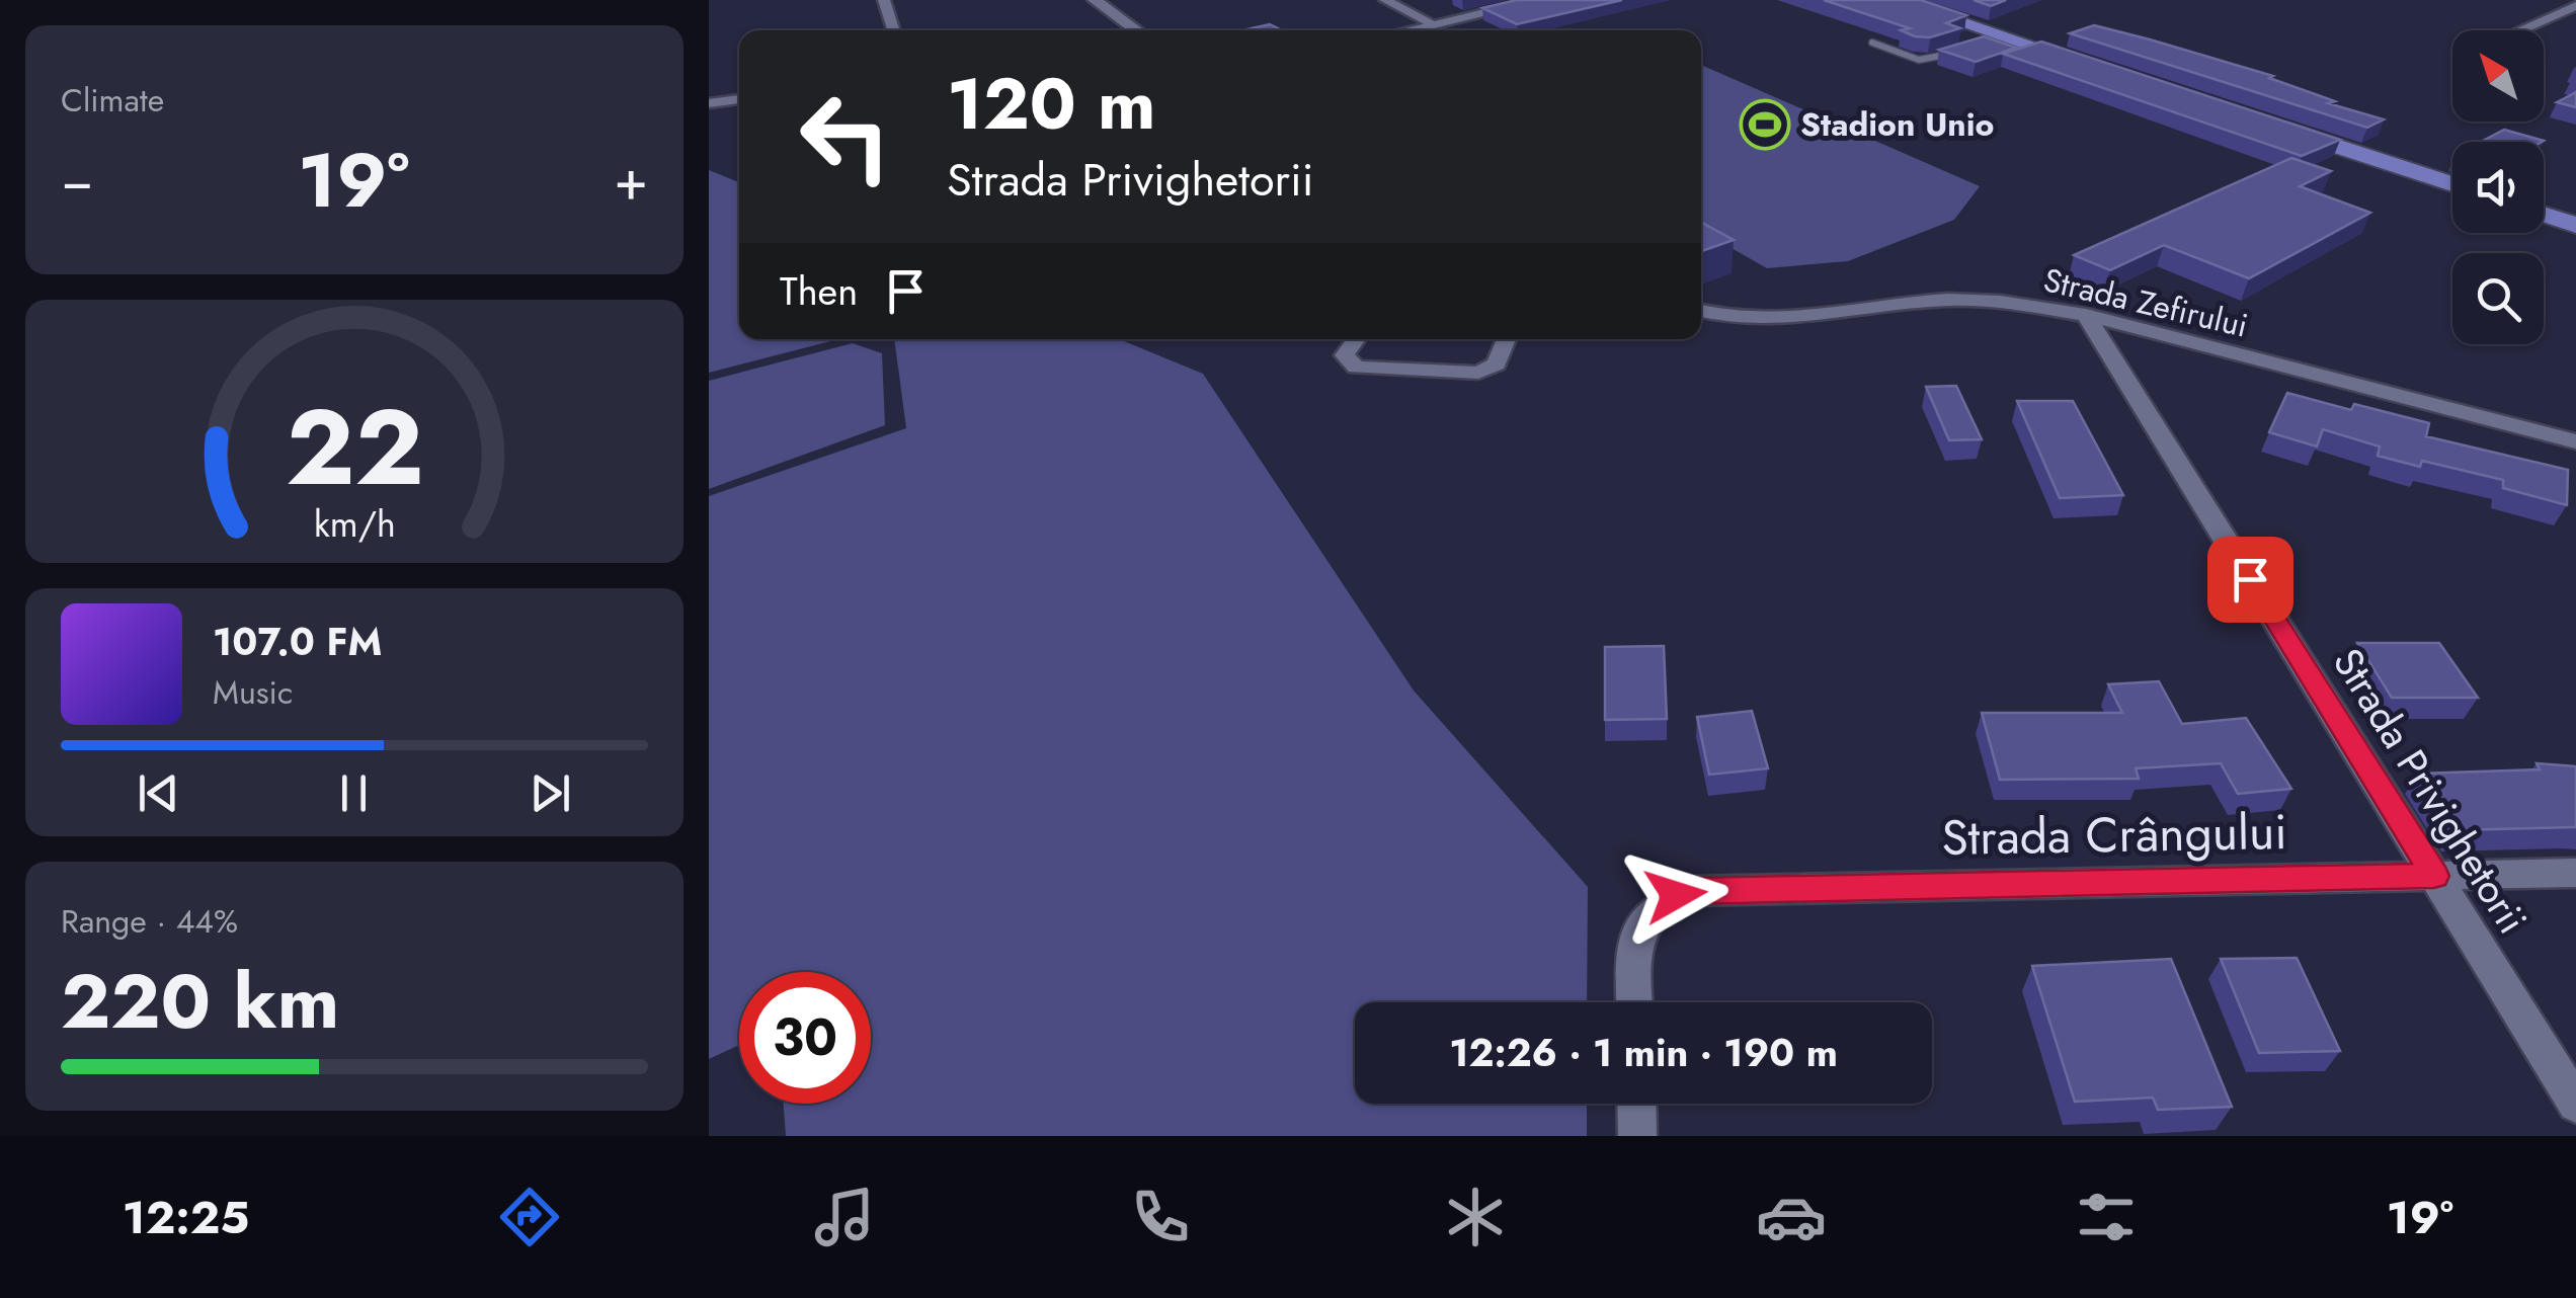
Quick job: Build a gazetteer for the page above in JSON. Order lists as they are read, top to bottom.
{
  "streets": {
    "street": ["Strada Zefirului", "Strada Privighetorii", "Strada Crângului"]
  },
  "crossings": [
    ["Strada Zefirului", "Strada Privighetorii"],
    ["Strada Privighetorii", "Strada Crângului"]
  ],
  "places": {
    "sports": ["Stadion Unio"]
  },
  "north": "top left",
  "page": {
    "tile": [
      "Climate",
      ["Range · 44%", "220 km"]
    ],
    "turn": ["120 m", "Strada Privighetorii"],
    "heat": ["−", "19°", "+"],
    "then": "Then",
    "song": ["107.0 FM", "Music"],
    "limit": "30",
    "trip": "12:26 · 1 min · 190 m",
    "tabs": ["12:25", "19°"],
    "gauge": ["22", "km/h"]
  }
}
